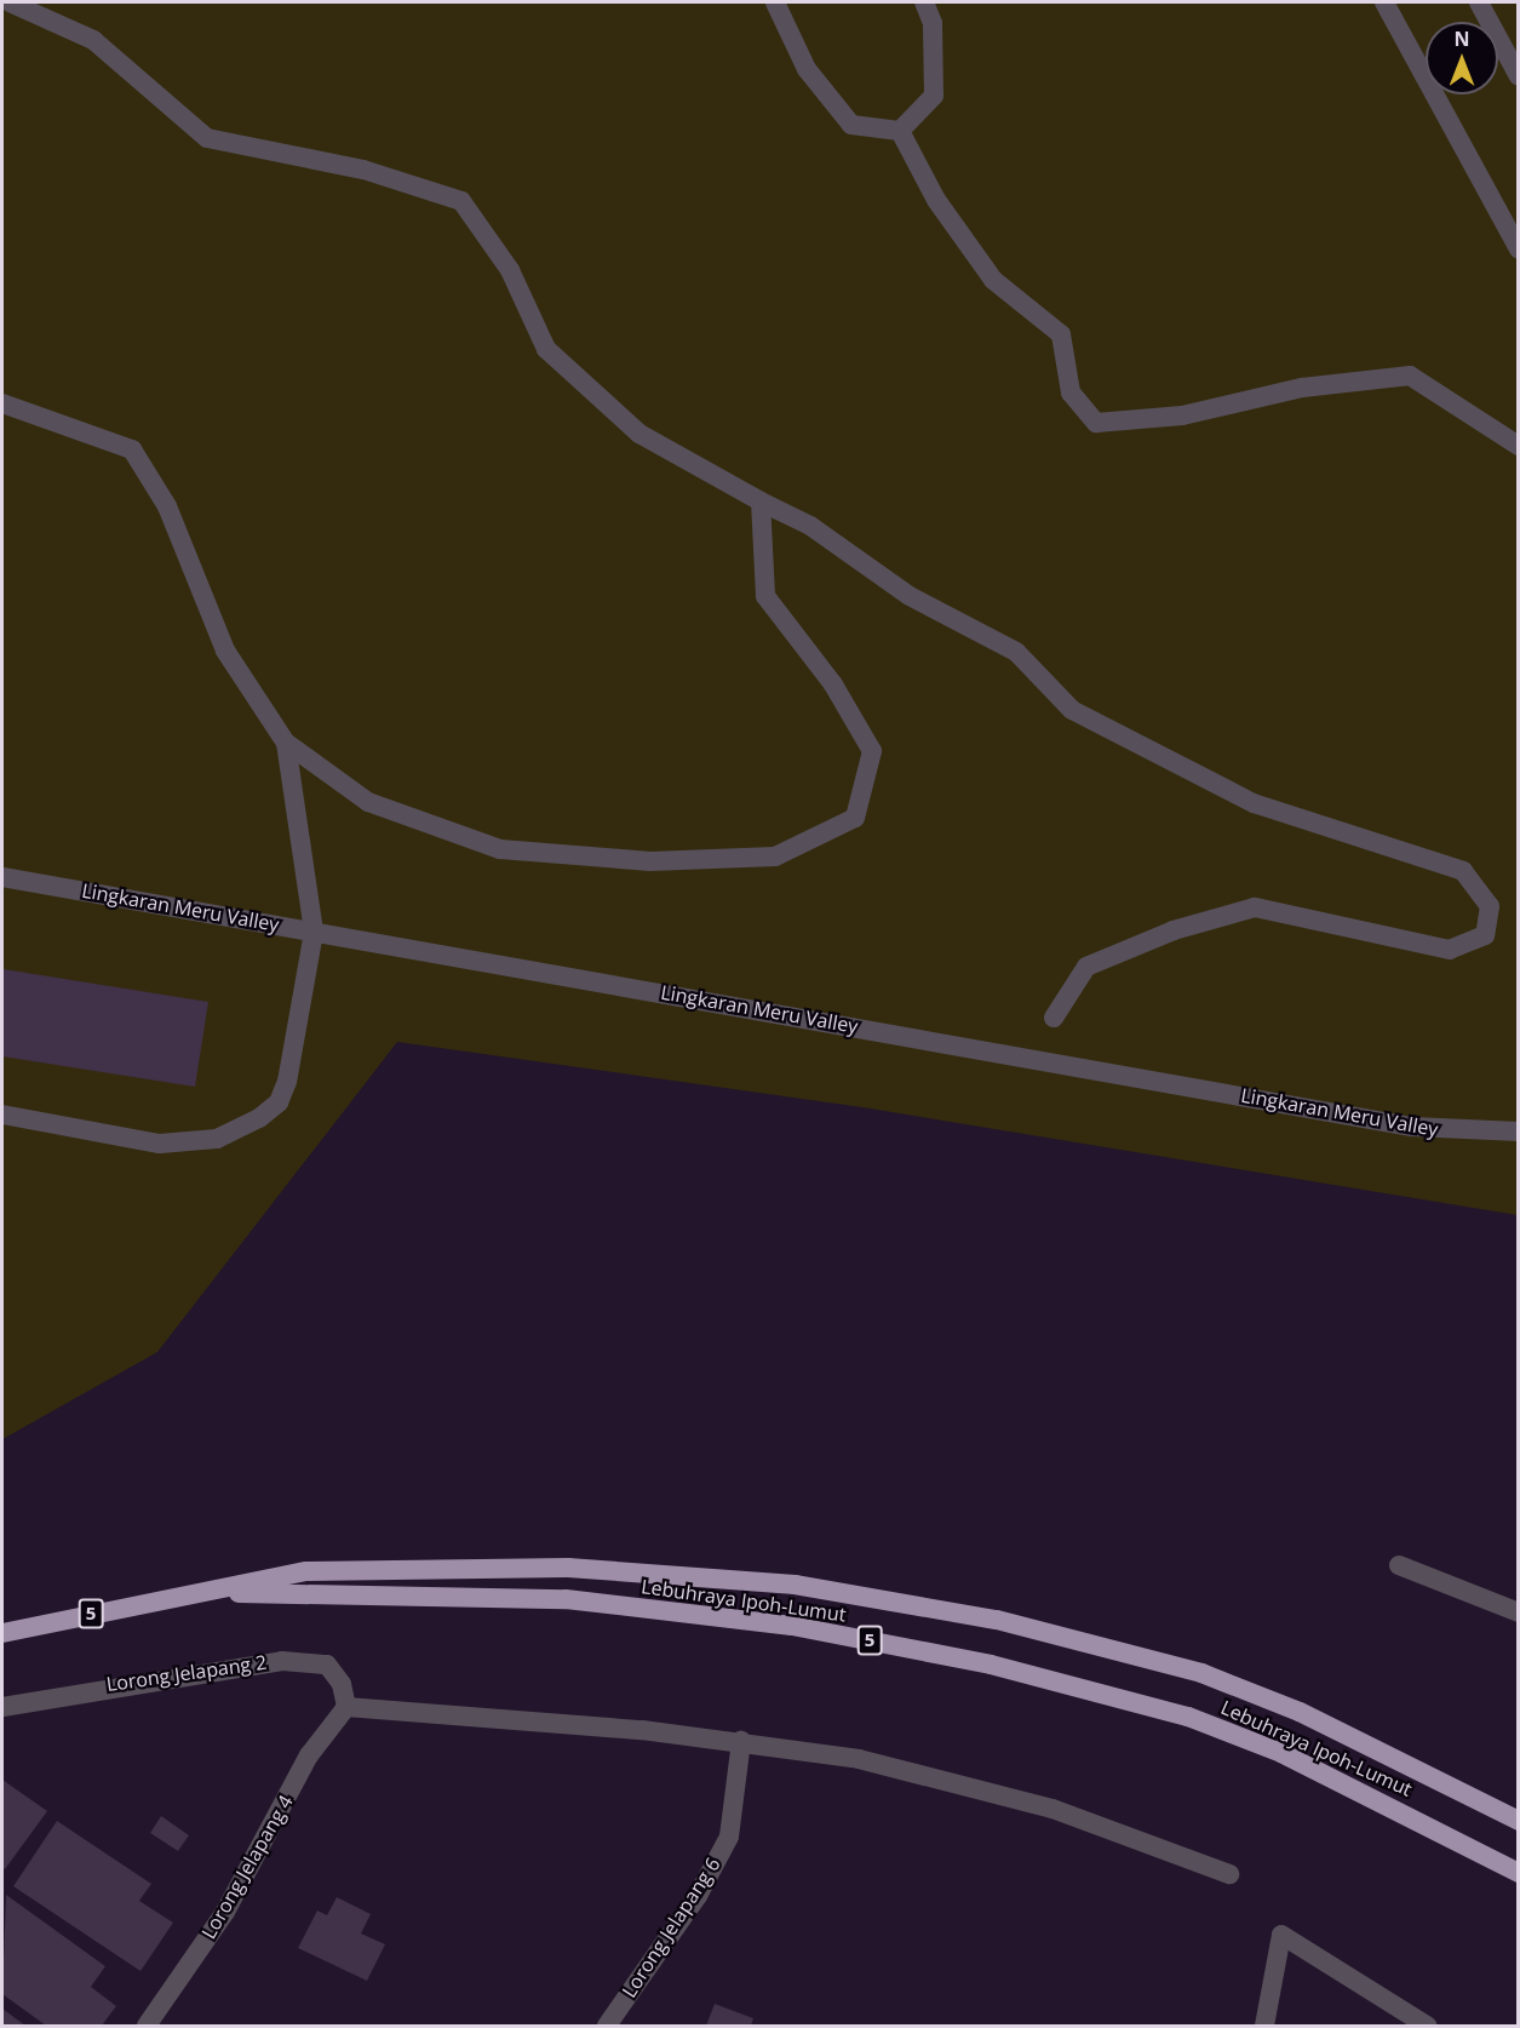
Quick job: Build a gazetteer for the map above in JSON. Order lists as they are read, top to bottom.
{
  "streets": {
    "highway": ["Lebuhraya Ipoh-Lumut", "5"],
    "street": [
      "Lingkaran Meru Valley",
      "Lorong Jelapang 2",
      "Lorong Jelapang 4",
      "Lorong Jelapang 6"
    ]
  },
  "crossings": [
    ["Lorong Jelapang 2", "Lorong Jelapang 4"]
  ],
  "north": "top"
}
